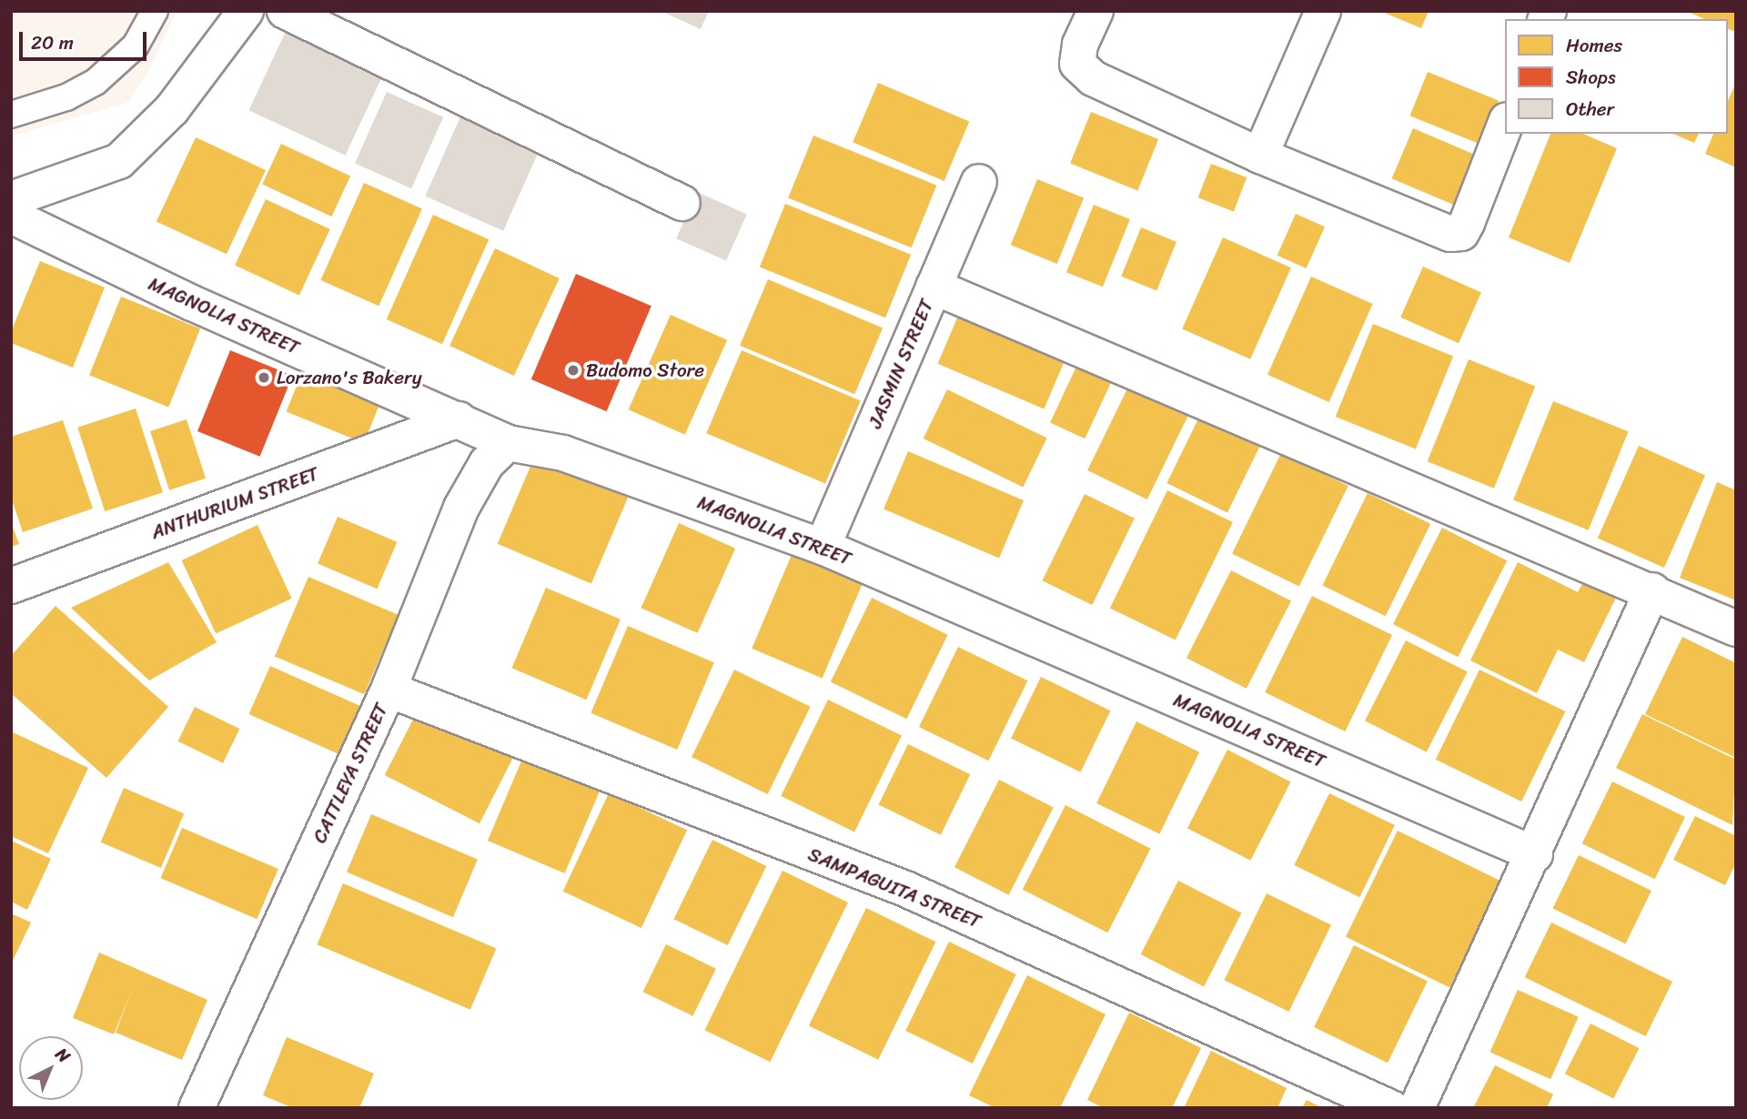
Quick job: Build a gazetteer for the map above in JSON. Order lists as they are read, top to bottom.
{
  "streets": {
    "street": [
      "MAGNOLIA STREET",
      "JASMIN STREET",
      "ANTHURIUM STREET",
      "CATTLEYA STREET",
      "SAMPAGUITA STREET"
    ]
  },
  "crossings": [
    ["MAGNOLIA STREET", "JASMIN STREET"],
    ["MAGNOLIA STREET", "ANTHURIUM STREET"],
    ["MAGNOLIA STREET", "CATTLEYA STREET"],
    ["CATTLEYA STREET", "SAMPAGUITA STREET"]
  ],
  "places": ["Budomo Store", "Lorzano's Bakery"],
  "legend": ["Homes", "Shops", "Other"],
  "scale_bar": "20 m",
  "north": "top right"
}
